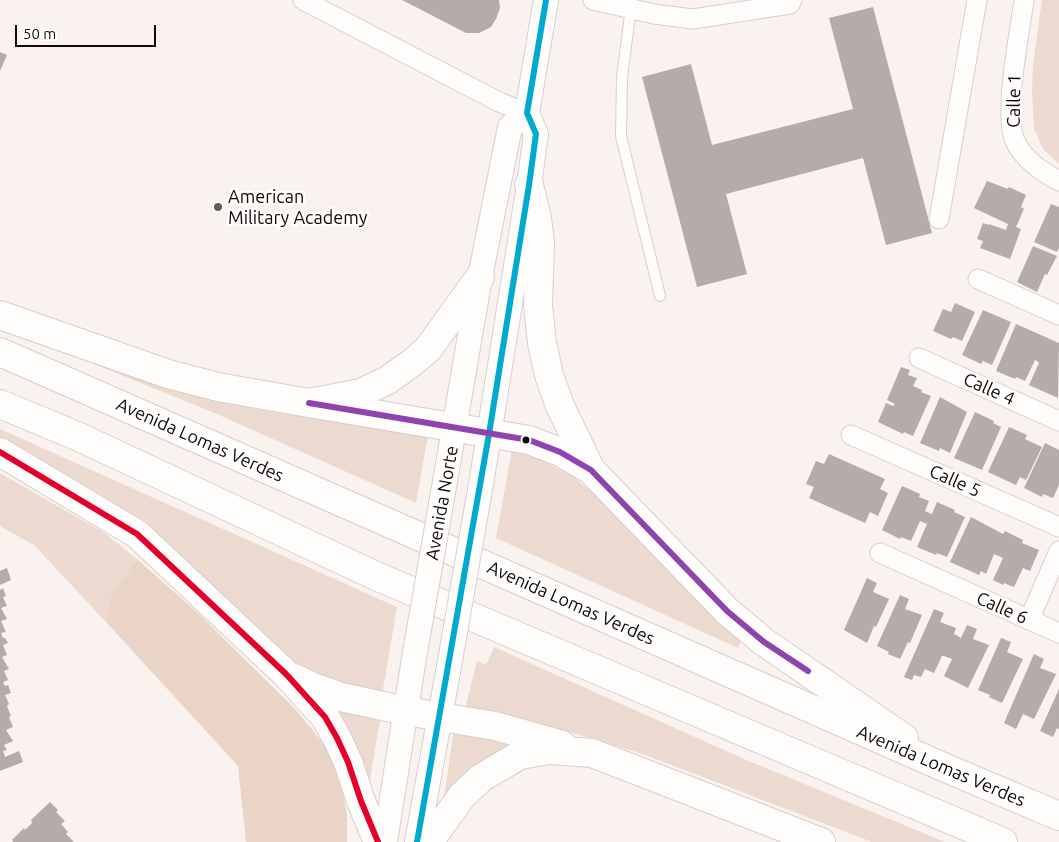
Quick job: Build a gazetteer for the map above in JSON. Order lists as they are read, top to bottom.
{
  "streets": {
    "highway": ["Avenida Lomas Verdes"],
    "street": [
      "Calle 1",
      "Calle 4",
      "Calle 5",
      "Avenida Norte",
      "Calle 6"
    ]
  },
  "places": ["American Military Academy"],
  "scale_bar": "50 m"
}
